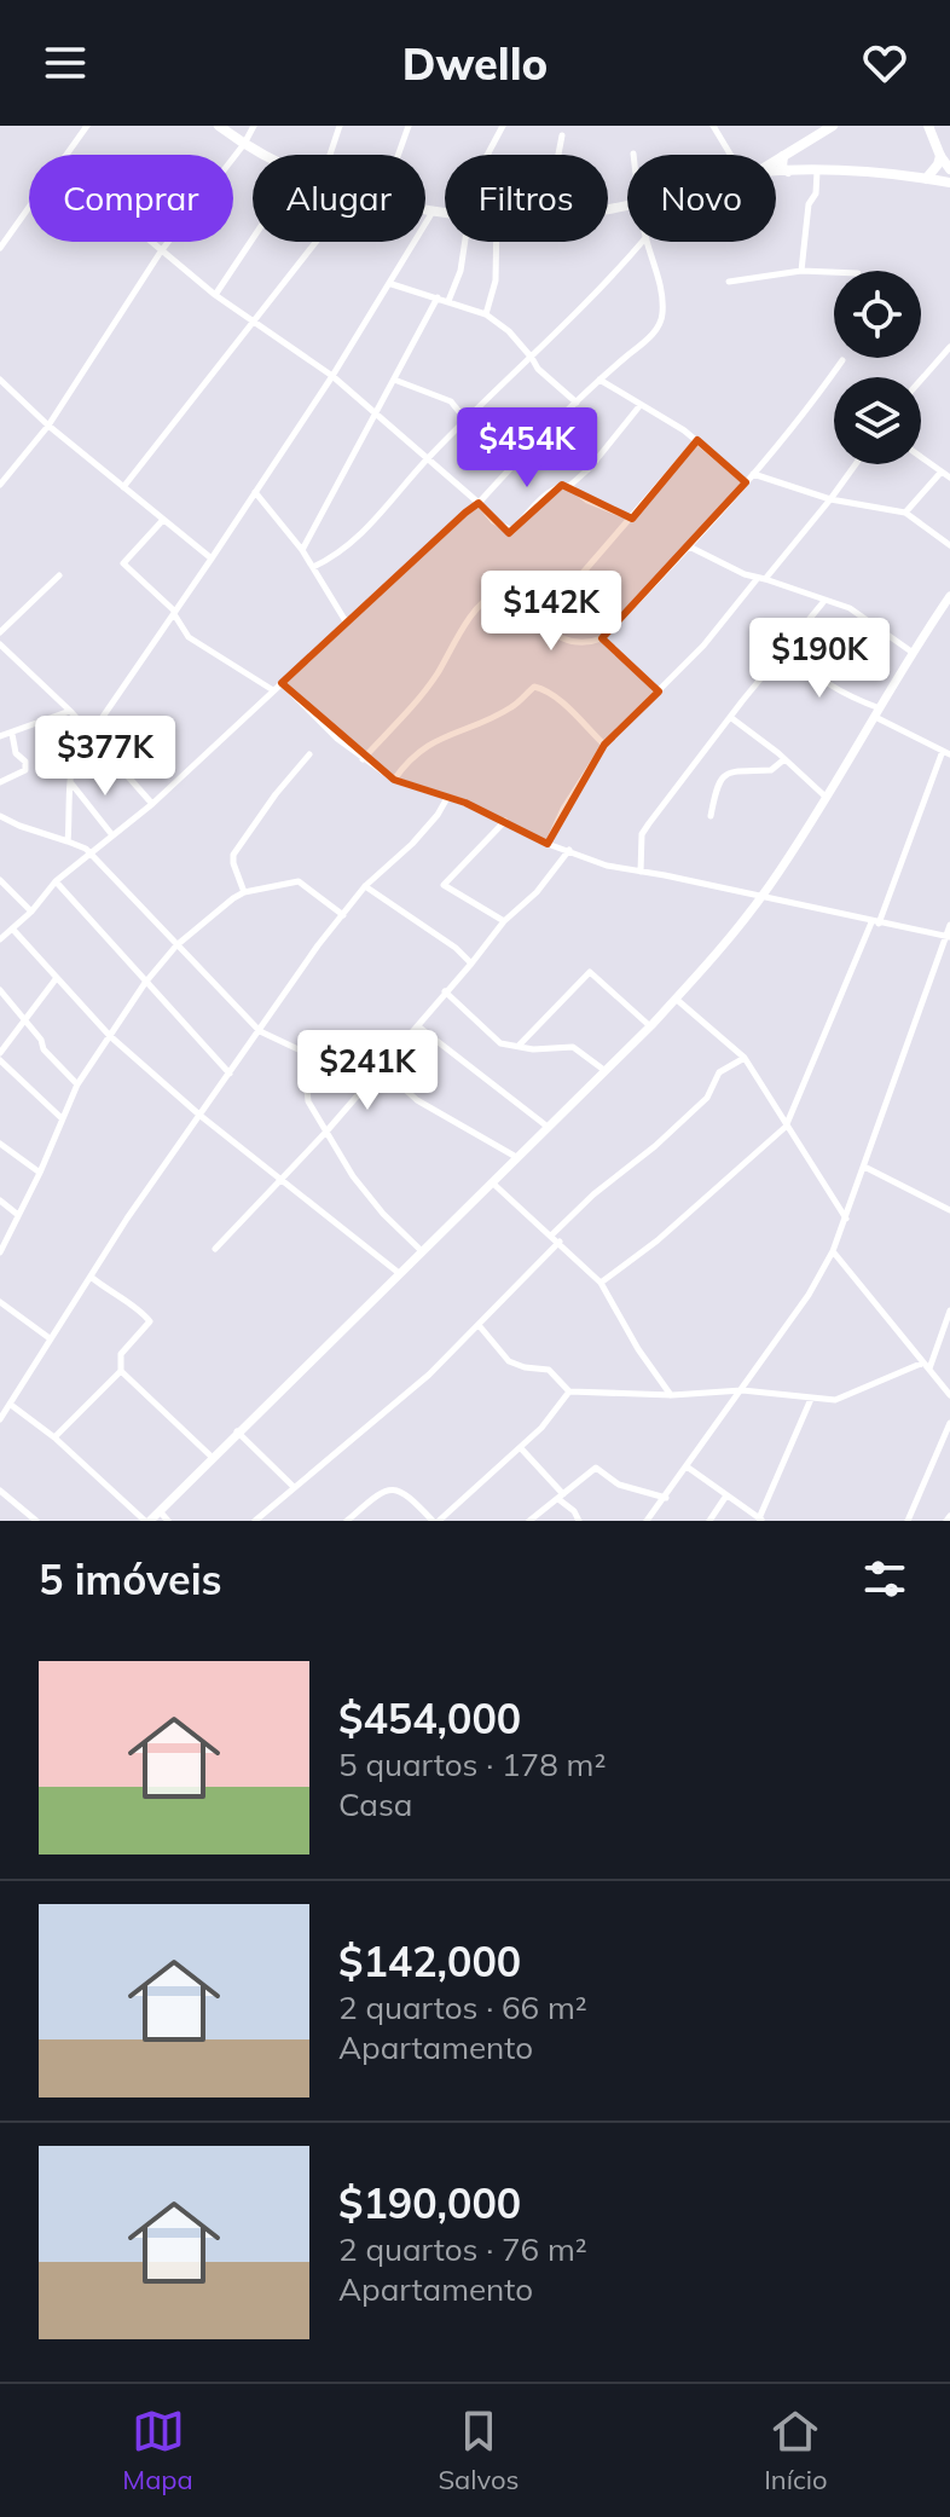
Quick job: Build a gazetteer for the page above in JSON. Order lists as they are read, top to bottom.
{
  "page": {
    "header": "Dwello",
    "chip": [
      "Comprar",
      "Alugar",
      "Filtros",
      "Novo"
    ],
    "price": [
      "$454K",
      "$142K",
      "$190K",
      "$377K",
      "$241K"
    ],
    "heading": "5 imóveis",
    "list": [
      {
        "name": "$454,000",
        "note": "5 quartos · 178 m² · Casa"
      },
      {
        "name": "$142,000",
        "note": "2 quartos · 66 m² · Apartamento"
      },
      {
        "name": "$190,000",
        "note": "2 quartos · 76 m² · Apartamento"
      }
    ],
    "tabs": ["Mapa", "Salvos", "Início"]
  }
}
